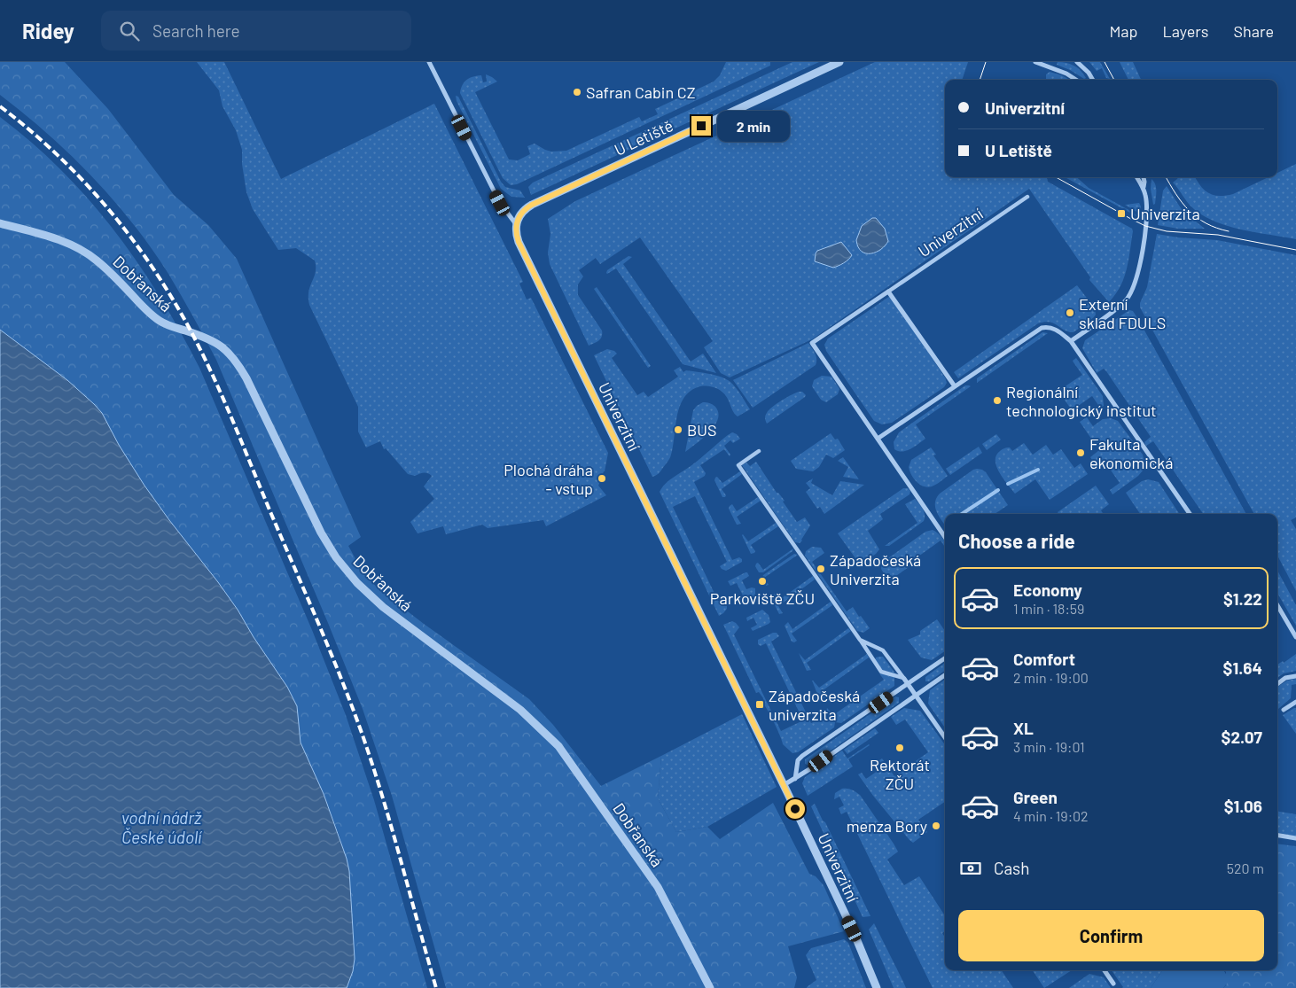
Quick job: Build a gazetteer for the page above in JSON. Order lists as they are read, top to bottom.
{
  "streets": {
    "street": ["U Letiště", "Univerzitní", "Dobřanská"]
  },
  "crossings": [
    ["U Letiště", "Univerzitní"]
  ],
  "water": ["vodní nádrž České údolí"],
  "places": {
    "other": [
      "Safran Cabin CZ",
      "Externí sklad FDULS",
      "Regionální technologický institut",
      "BUS",
      "Fakulta ekonomická",
      "Plochá dráha - vstup",
      "Západočeská Univerzita",
      "Parkoviště ZČU",
      "Rektorát ZČU",
      "menza Bory"
    ],
    "transit": ["Univerzita", "Západočeská univerzita"]
  },
  "page": {
    "header": "Ridey",
    "search": "Search here",
    "nav": ["Map", "Layers", "Share"],
    "banner": ["Univerzitní", "U Letiště"],
    "bubble": "2 min",
    "heading": "Choose a ride",
    "list": [
      {
        "name": "Economy",
        "note": "1 min · 18:59",
        "value": "$1.22"
      },
      {
        "name": "Comfort",
        "note": "2 min · 19:00",
        "value": "$1.64"
      },
      {
        "name": "XL",
        "note": "3 min · 19:01",
        "value": "$2.07"
      },
      {
        "name": "Green",
        "note": "4 min · 19:02",
        "value": "$1.06"
      }
    ],
    "pay": ["Cash", "520 m"],
    "buttons": "Confirm"
  }
}
